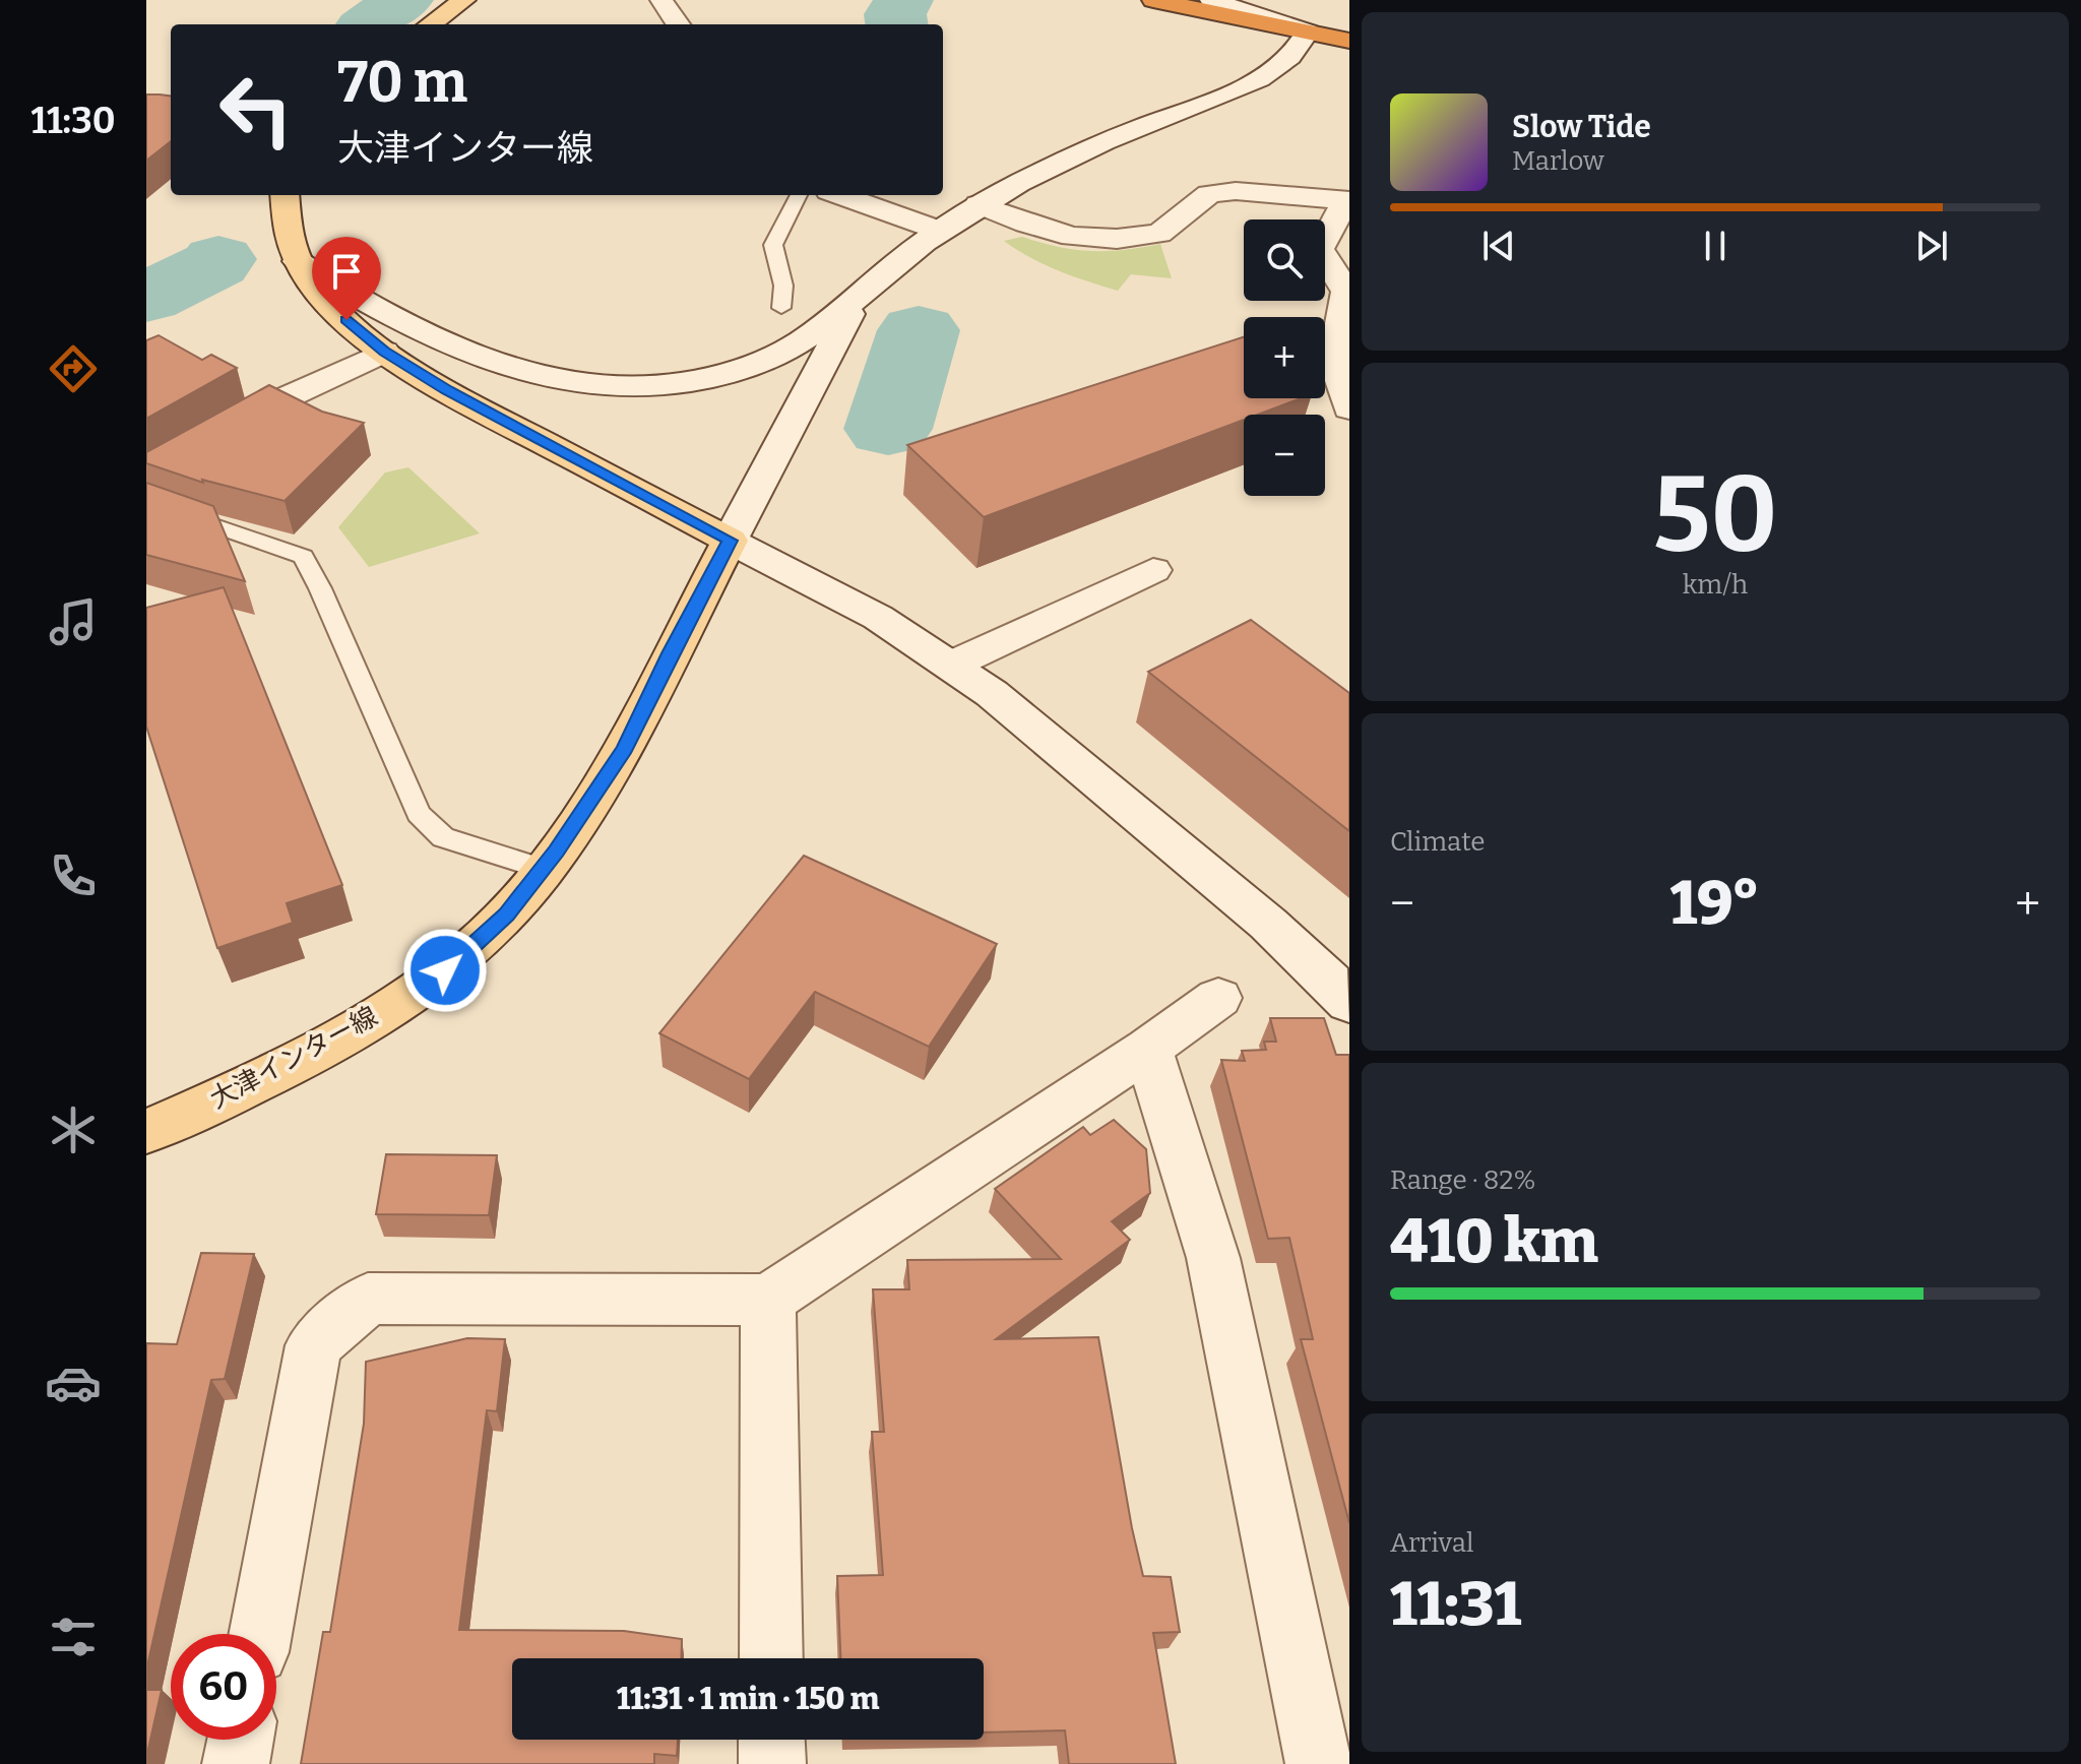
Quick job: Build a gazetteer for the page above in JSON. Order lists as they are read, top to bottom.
{
  "streets": {
    "main road": ["大津インター線"]
  },
  "page": {
    "tabs": "11:30",
    "turn": ["70 m", "大津インター線"],
    "song": ["Slow Tide", "Marlow"],
    "map_buttons": ["+", "−"],
    "tile": [
      ["50", "km/h"],
      "Climate",
      ["Range · 82%", "410 km"],
      ["Arrival", "11:31"]
    ],
    "heat": ["−", "19°", "+"],
    "limit": "60",
    "trip": "11:31 · 1 min · 150 m"
  }
}
